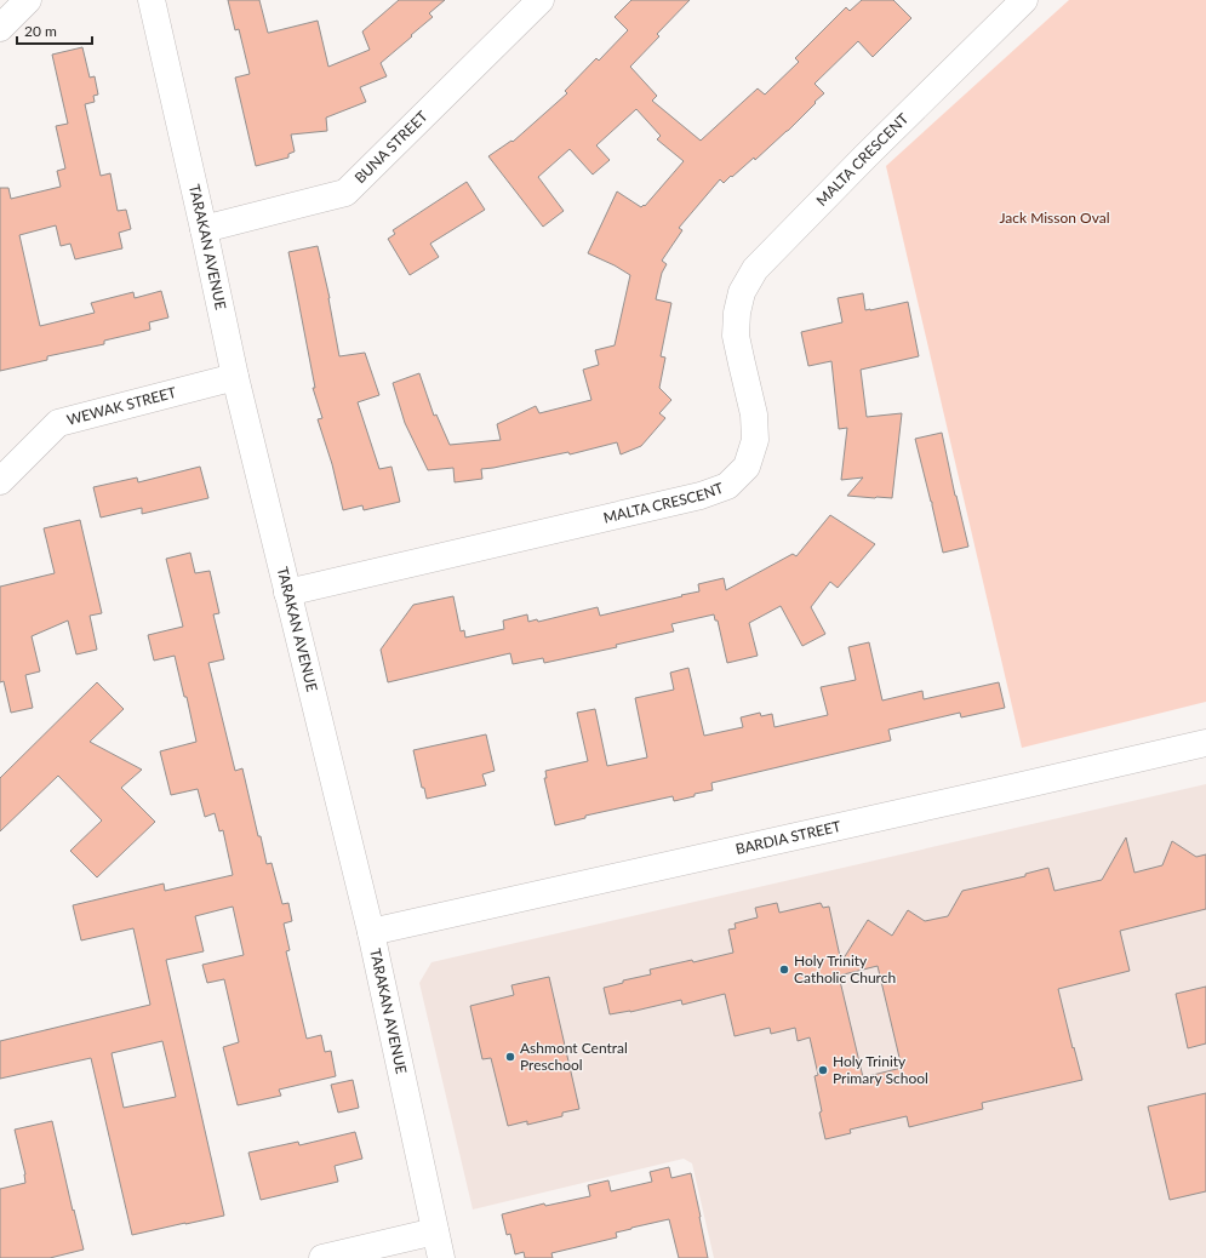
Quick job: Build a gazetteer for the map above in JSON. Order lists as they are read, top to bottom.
{
  "streets": {
    "street": [
      "BUNA STREET",
      "MALTA CRESCENT",
      "TARAKAN AVENUE",
      "WEWAK STREET",
      "BARDIA STREET"
    ]
  },
  "crossings": [
    ["BUNA STREET", "TARAKAN AVENUE"],
    ["MALTA CRESCENT", "TARAKAN AVENUE"],
    ["TARAKAN AVENUE", "WEWAK STREET"],
    ["TARAKAN AVENUE", "BARDIA STREET"]
  ],
  "parks": ["Jack Misson Oval"],
  "places": ["Holy Trinity Catholic Church", "Ashmont Central Preschool", "Holy Trinity Primary School"],
  "scale_bar": "20 m"
}
